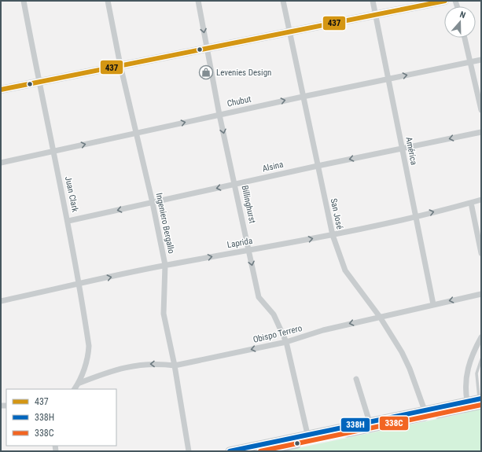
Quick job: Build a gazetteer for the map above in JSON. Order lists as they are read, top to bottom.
{
  "streets": {
    "street": [
      "Chubut",
      "América",
      "Alsina",
      "Juan Clark",
      "Billinghurst",
      "San José",
      "Ingeniero Bergallo",
      "Laprida",
      "Obispo Terrero"
    ]
  },
  "crossings": [
    ["Chubut", "América"],
    ["Chubut", "Juan Clark"],
    ["Chubut", "Billinghurst"],
    ["Chubut", "San José"],
    ["Chubut", "Ingeniero Bergallo"],
    ["América", "Alsina"],
    ["América", "Laprida"],
    ["América", "Obispo Terrero"],
    ["Alsina", "Juan Clark"],
    ["Alsina", "Billinghurst"],
    ["Alsina", "San José"],
    ["Alsina", "Ingeniero Bergallo"],
    ["Juan Clark", "Laprida"],
    ["Juan Clark", "Obispo Terrero"],
    ["Billinghurst", "Laprida"],
    ["Billinghurst", "Obispo Terrero"],
    ["San José", "Laprida"],
    ["San José", "Obispo Terrero"],
    ["Ingeniero Bergallo", "Laprida"],
    ["Ingeniero Bergallo", "Obispo Terrero"]
  ],
  "one_way": [
    "Chubut",
    "Alsina",
    "Billinghurst",
    "Laprida",
    "Obispo Terrero"
  ],
  "places": {
    "shop": ["Levenies Design"]
  },
  "lines": ["transit line 437", "transit line 338H", "transit line 338C"],
  "legend": ["437", "338H", "338C"],
  "north": "top"
}
